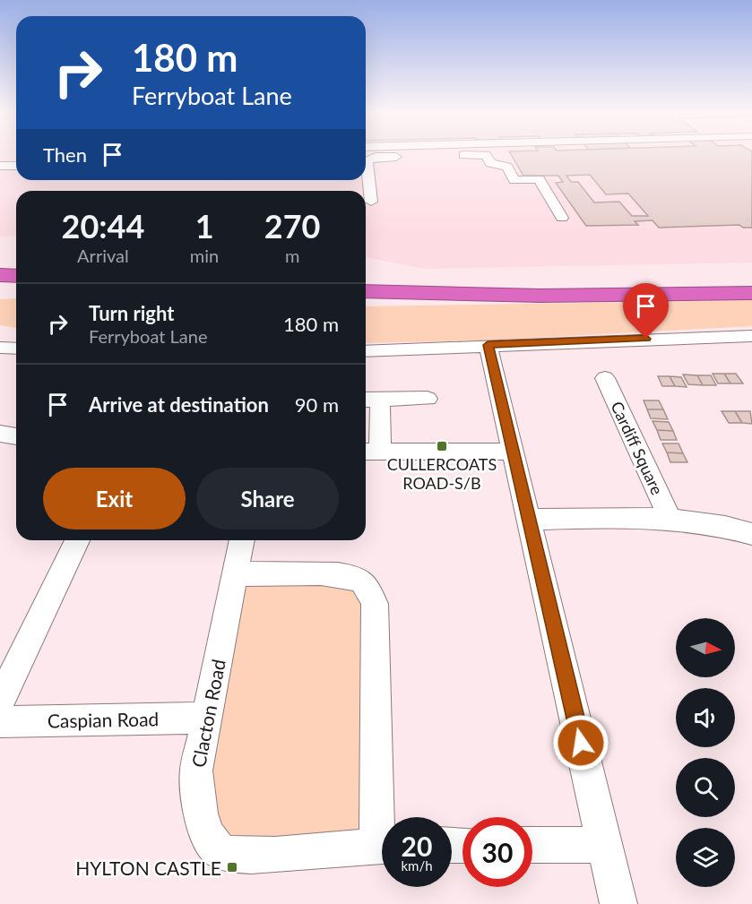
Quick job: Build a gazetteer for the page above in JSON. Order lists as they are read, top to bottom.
{
  "streets": {
    "street": ["Cardiff Square", "Clacton Road", "Caspian Road"]
  },
  "crossings": [
    ["Clacton Road", "Caspian Road"]
  ],
  "places": {
    "transit": ["CULLERCOATS ROAD-S/B", "HYLTON CASTLE"]
  },
  "north": "right",
  "page": {
    "turn": ["180 m", "Ferryboat Lane"],
    "then": "Then",
    "eta": [
      "20:44",
      "Arrival",
      "1",
      "min",
      "270",
      "m"
    ],
    "list": [
      {
        "name": "Turn right",
        "note": "Ferryboat Lane",
        "value": "180 m"
      },
      {
        "name": "Arrive at destination",
        "value": "90 m"
      }
    ],
    "buttons": ["Exit", "Share"],
    "speed": "20 km/h",
    "limit": "30"
  }
}
